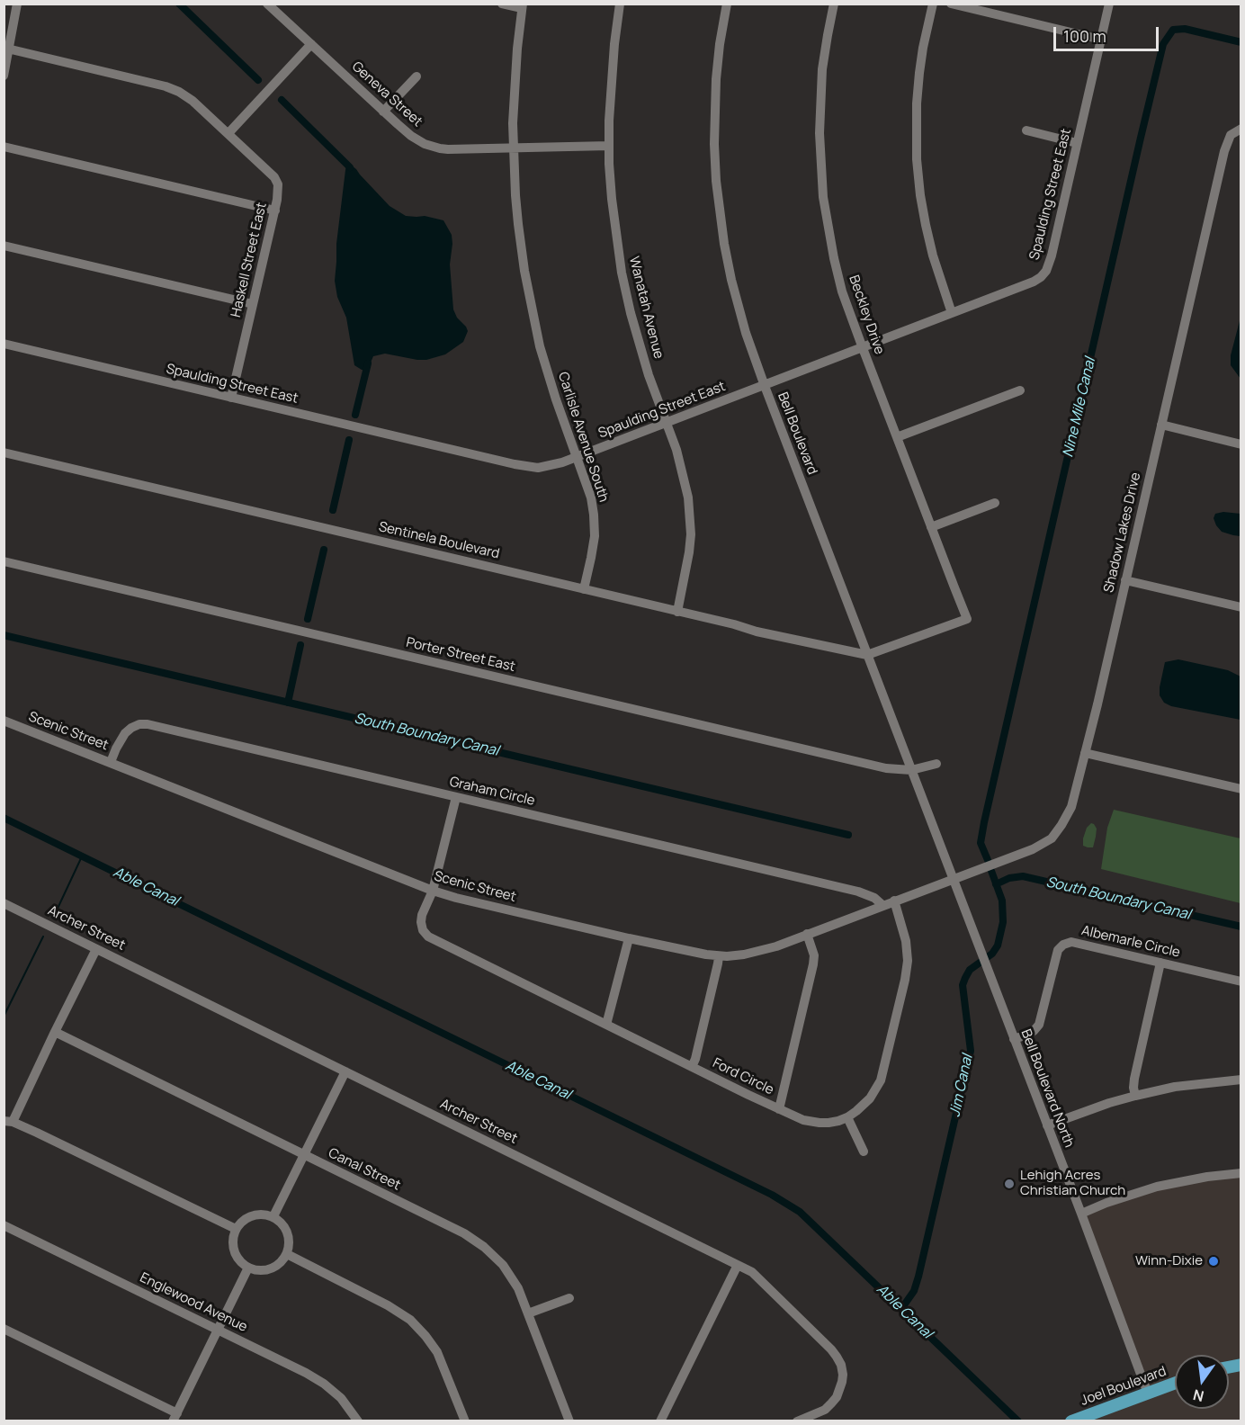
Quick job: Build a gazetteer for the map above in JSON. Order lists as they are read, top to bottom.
{
  "streets": {
    "main road": ["Joel Boulevard"],
    "street": [
      "Geneva Street",
      "Spaulding Street East",
      "Haskell Street East",
      "Wanatah Avenue",
      "Beckley Drive",
      "Bell Boulevard",
      "Carlisle Avenue South",
      "Shadow Lakes Drive",
      "Sentinela Boulevard",
      "Porter Street East",
      "Scenic Street",
      "Graham Circle",
      "Archer Street",
      "Albemarle Circle",
      "Ford Circle",
      "Bell Boulevard North",
      "Canal Street",
      "Englewood Avenue"
    ]
  },
  "crossings": [
    ["Geneva Street", "Wanatah Avenue"],
    ["Geneva Street", "Carlisle Avenue South"],
    ["Spaulding Street East", "Haskell Street East"],
    ["Spaulding Street East", "Wanatah Avenue"],
    ["Spaulding Street East", "Beckley Drive"],
    ["Spaulding Street East", "Bell Boulevard"],
    ["Spaulding Street East", "Carlisle Avenue South"],
    ["Wanatah Avenue", "Sentinela Boulevard"],
    ["Beckley Drive", "Bell Boulevard"],
    ["Beckley Drive", "Sentinela Boulevard"],
    ["Bell Boulevard", "Sentinela Boulevard"],
    ["Bell Boulevard", "Porter Street East"],
    ["Bell Boulevard", "Bell Boulevard North"],
    ["Carlisle Avenue South", "Sentinela Boulevard"],
    ["Shadow Lakes Drive", "Scenic Street"],
    ["Shadow Lakes Drive", "Bell Boulevard North"],
    ["Scenic Street", "Graham Circle"],
    ["Scenic Street", "Ford Circle"],
    ["Scenic Street", "Bell Boulevard North"],
    ["Albemarle Circle", "Bell Boulevard North"],
    ["Bell Boulevard North", "Joel Boulevard"]
  ],
  "water": [
    "Nine Mile Canal",
    "South Boundary Canal",
    "Able Canal",
    "Jim Canal"
  ],
  "places": ["Lehigh Acres Christian Church", "Winn-Dixie"],
  "scale_bar": "100 m",
  "north": "bottom"
}
